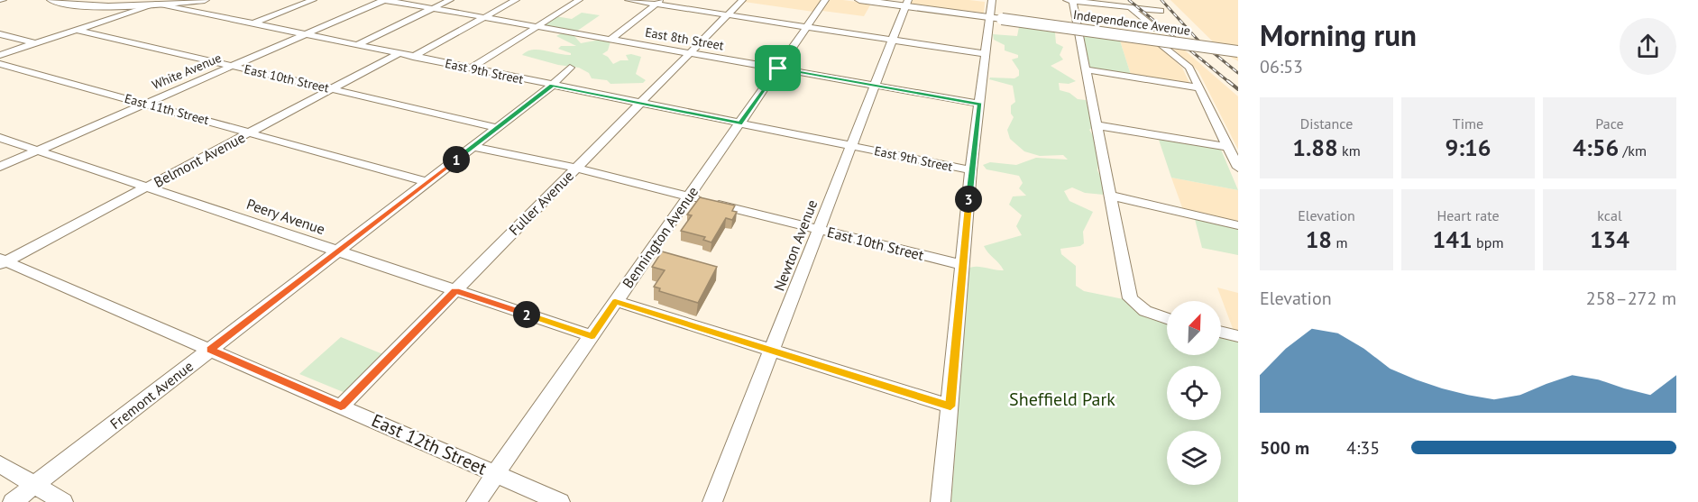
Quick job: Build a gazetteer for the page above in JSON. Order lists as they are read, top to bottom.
{
  "streets": {
    "main road": ["Independence Avenue"],
    "street": [
      "East 8th Street",
      "White Avenue",
      "East 9th Street",
      "East 10th Street",
      "East 11th Street",
      "Belmont Avenue",
      "Fuller Avenue",
      "Peery Avenue",
      "Bennington Avenue",
      "Newton Avenue",
      "Fremont Avenue",
      "East 12th Street"
    ]
  },
  "crossings": [
    ["Independence Avenue", "Newton Avenue"],
    ["East 8th Street", "White Avenue"],
    ["East 8th Street", "Fuller Avenue"],
    ["East 8th Street", "Bennington Avenue"],
    ["East 8th Street", "Newton Avenue"],
    ["White Avenue", "East 9th Street"],
    ["White Avenue", "East 10th Street"],
    ["White Avenue", "East 11th Street"],
    ["White Avenue", "Peery Avenue"],
    ["East 9th Street", "Belmont Avenue"],
    ["East 9th Street", "Fuller Avenue"],
    ["East 9th Street", "Bennington Avenue"],
    ["East 9th Street", "Newton Avenue"],
    ["East 9th Street", "Fremont Avenue"],
    ["East 10th Street", "Belmont Avenue"],
    ["East 10th Street", "Fuller Avenue"],
    ["East 10th Street", "Bennington Avenue"],
    ["East 10th Street", "Newton Avenue"],
    ["East 10th Street", "Fremont Avenue"],
    ["East 11th Street", "Belmont Avenue"],
    ["East 11th Street", "Fremont Avenue"],
    ["Belmont Avenue", "Peery Avenue"],
    ["Belmont Avenue", "East 12th Street"],
    ["Fuller Avenue", "Peery Avenue"],
    ["Fuller Avenue", "East 12th Street"],
    ["Peery Avenue", "Bennington Avenue"],
    ["Peery Avenue", "Fremont Avenue"],
    ["Bennington Avenue", "East 12th Street"],
    ["Fremont Avenue", "East 12th Street"]
  ],
  "parks": ["Sheffield Park"],
  "north": "top right",
  "page": {
    "heading": ["Morning run", "06:53"],
    "stats": [
      ["Distance", "1.88 km"],
      ["Time", "9:16"],
      ["Pace", "4:56 /km"],
      ["Elevation", "18 m"],
      ["Heart rate", "141 bpm"],
      ["kcal", "134"]
    ],
    "pins": ["1", "3", "2"],
    "chart": ["Elevation", "258–272 m"],
    "list": [
      {
        "name": "500 m",
        "note": "4:35"
      }
    ]
  }
}
